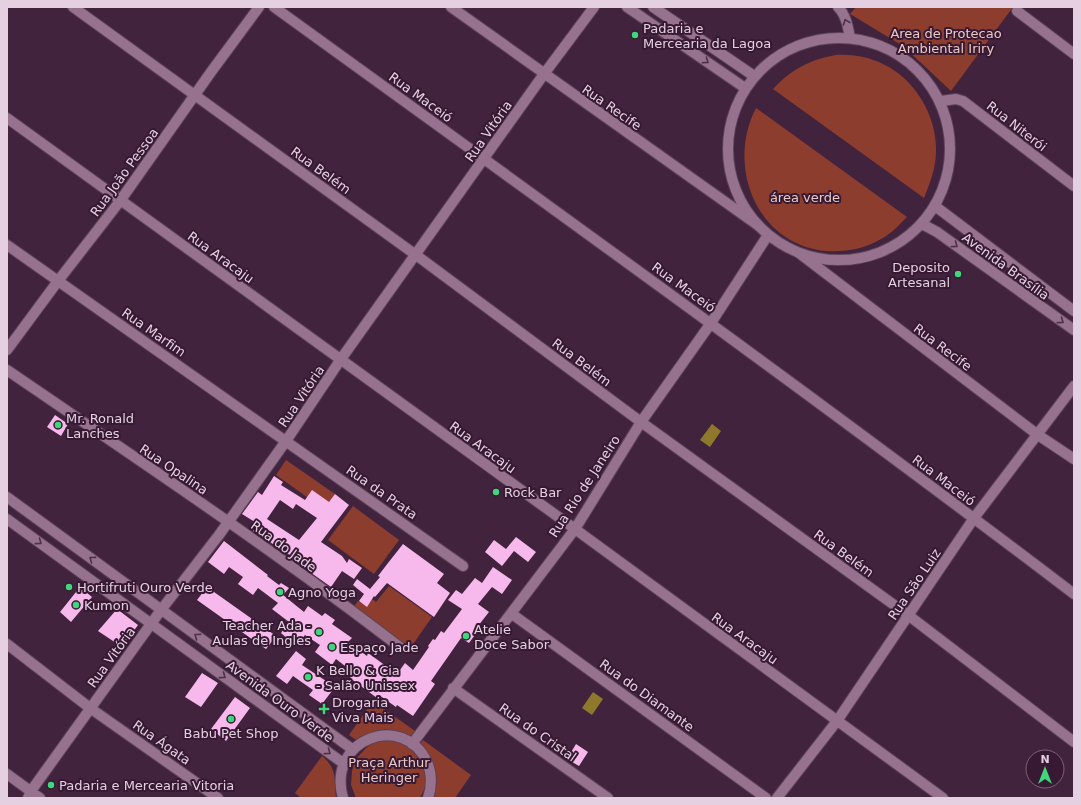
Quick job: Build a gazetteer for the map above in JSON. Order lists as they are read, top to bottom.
{
  "streets": {
    "street": [
      "Rua Maceió",
      "Rua Recife",
      "Rua Niterói",
      "Rua Vitória",
      "Rua Belém",
      "Rua João Pessoa",
      "Rua Aracaju",
      "Avenida Brasília",
      "Rua Marfim",
      "Rua Opalina",
      "Rua Rio de Janeiro",
      "Rua da Prata",
      "Rua do Jade",
      "Rua São Luiz",
      "Rua do Diamante",
      "Avenida Ouro Verde",
      "Rua do Cristal",
      "Rua Ágata"
    ]
  },
  "crossings": [
    ["Rua Maceió", "Rua Vitória"],
    ["Rua Maceió", "Rua Rio de Janeiro"],
    ["Rua Maceió", "Rua São Luiz"],
    ["Rua Recife", "Rua Vitória"],
    ["Rua Recife", "Rua São Luiz"],
    ["Rua Vitória", "Rua Belém"],
    ["Rua Vitória", "Rua Aracaju"],
    ["Rua Vitória", "Rua Marfim"],
    ["Rua Vitória", "Rua Opalina"],
    ["Rua Vitória", "Rua da Prata"],
    ["Rua Vitória", "Rua do Jade"],
    ["Rua Vitória", "Avenida Ouro Verde"],
    ["Rua Vitória", "Rua Ágata"],
    ["Rua Belém", "Rua João Pessoa"],
    ["Rua Belém", "Rua Rio de Janeiro"],
    ["Rua Belém", "Rua São Luiz"],
    ["Rua João Pessoa", "Rua Aracaju"],
    ["Rua João Pessoa", "Rua Marfim"],
    ["Rua Aracaju", "Rua Rio de Janeiro"],
    ["Rua Aracaju", "Rua São Luiz"],
    ["Rua Marfim", "Rua da Prata"],
    ["Rua Opalina", "Rua do Jade"],
    ["Rua Rio de Janeiro", "Rua do Diamante"],
    ["Rua Rio de Janeiro", "Rua do Cristal"]
  ],
  "parks": ["Area de Protecao Ambiental Iriry", "área verde", "Praça Arthur Heringer"],
  "places": {
    "other": [
      "Padaria e Mercearia da Lagoa",
      "Deposito Artesanal",
      "Mr. Ronald Lanches",
      "Rock Bar",
      "Hortifruti Ouro Verde",
      "Agno Yoga",
      "Kumon",
      "Teacher Ada - Aulas de Ingles",
      "Atelie Doce Sabor",
      "Espaço Jade",
      "K Bello & Cia - Salão Unissex",
      "Babu Pet Shop",
      "Padaria e Mercearia Vitoria"
    ],
    "health": ["Drogaria Viva Mais"]
  },
  "north": "top"
}
